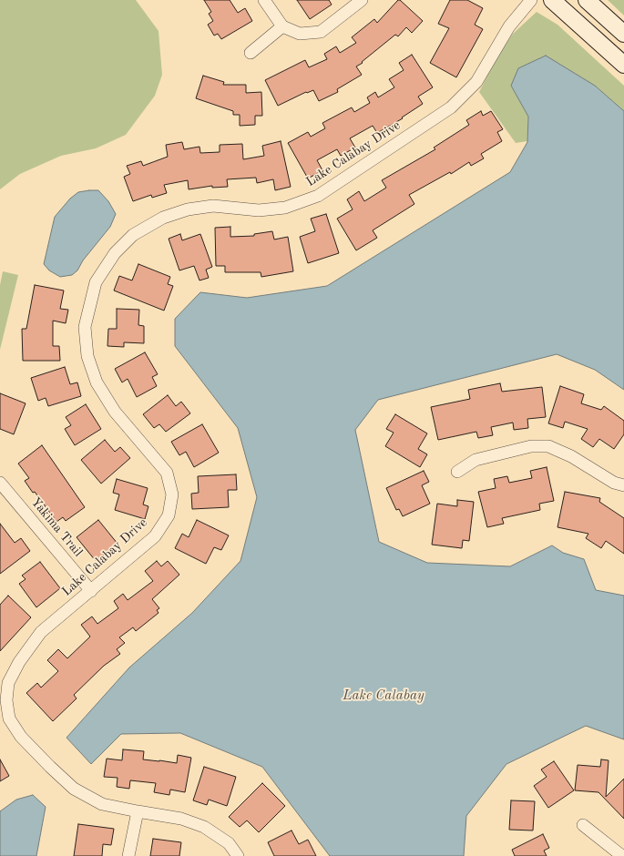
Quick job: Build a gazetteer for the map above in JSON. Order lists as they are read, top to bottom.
{
  "streets": {
    "street": ["Lake Calabay Drive", "Yakima Trail"]
  },
  "crossings": [
    ["Lake Calabay Drive", "Yakima Trail"]
  ],
  "water": ["Lake Calabay"]
}
